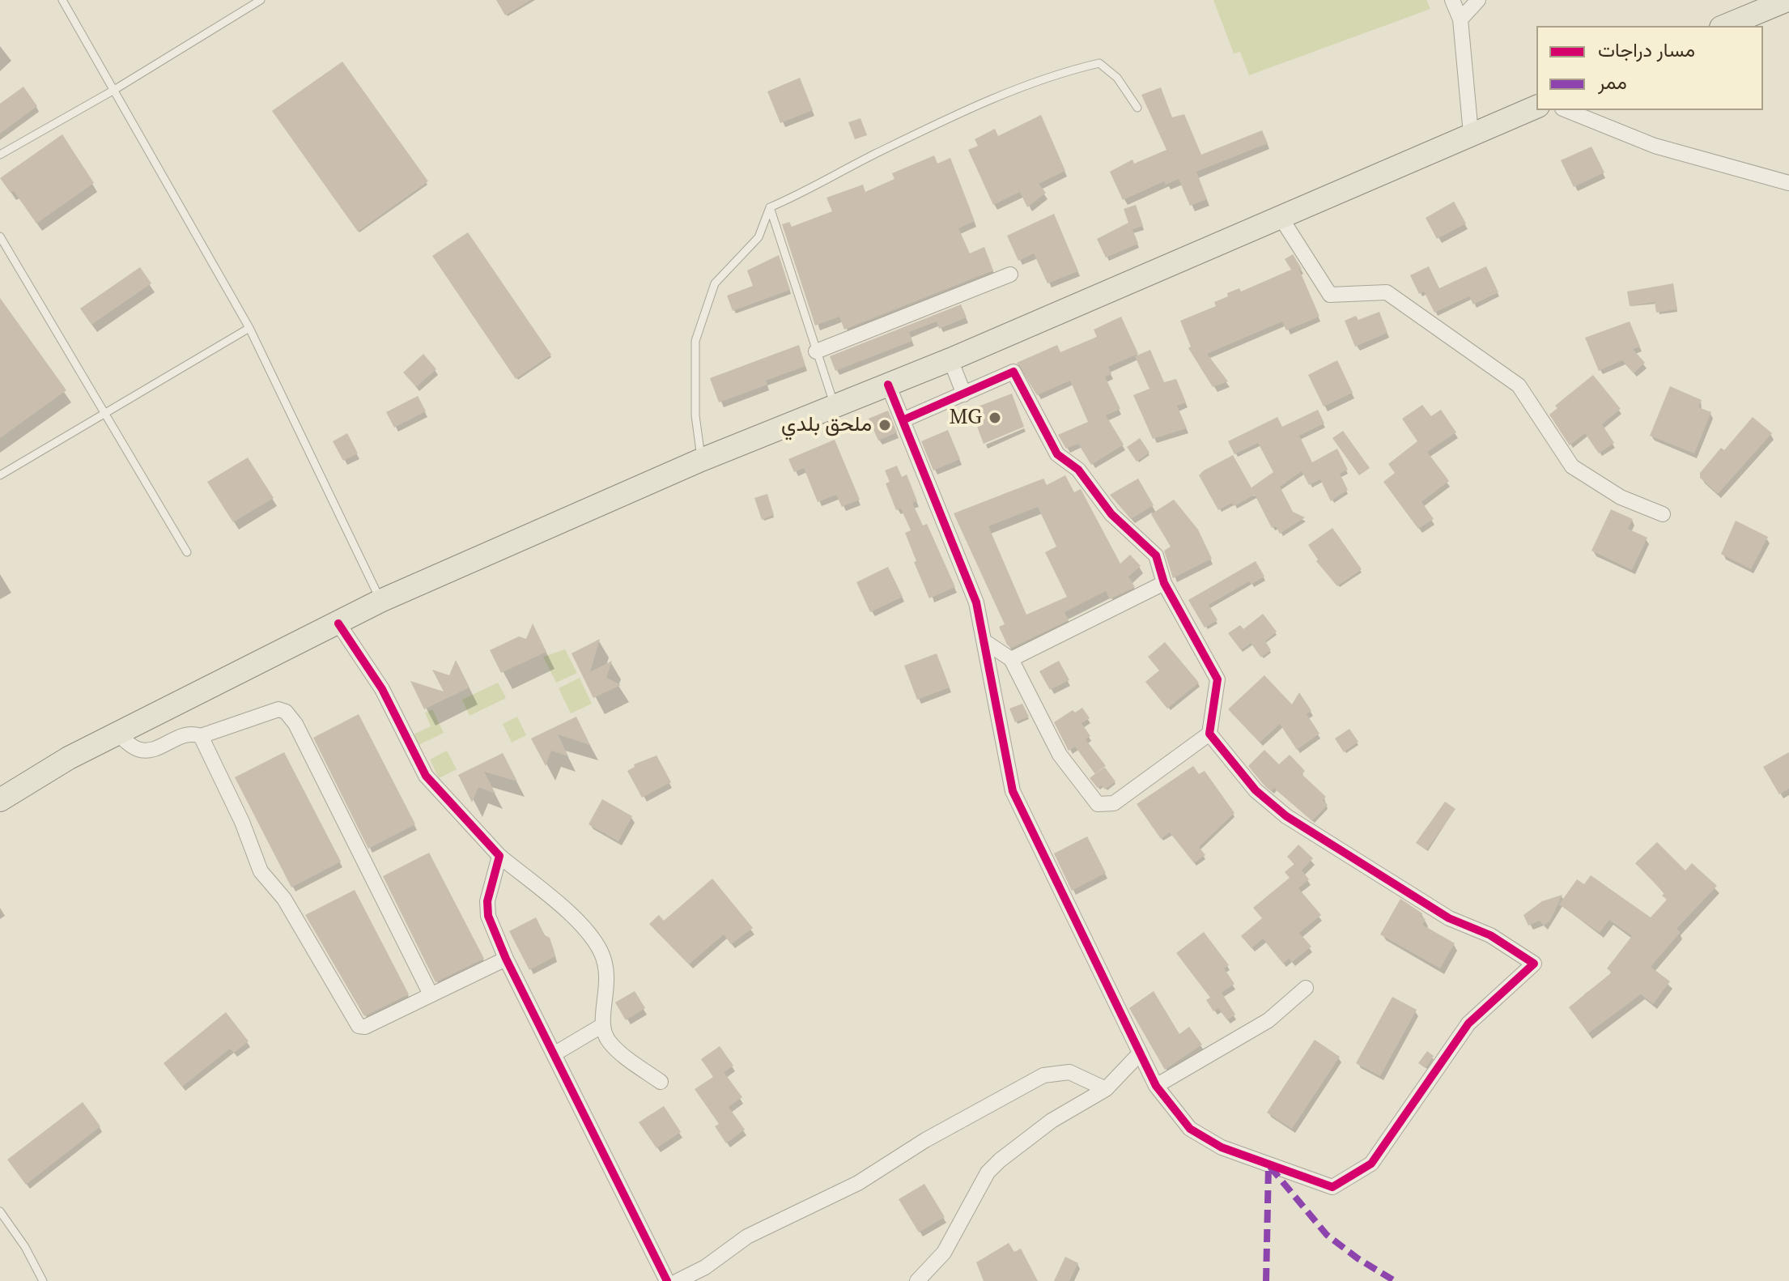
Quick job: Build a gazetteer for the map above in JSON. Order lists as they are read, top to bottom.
{
  "places": ["MG", "ملحق بلدي"],
  "legend": ["مسار دراجات", "ممر"]
}
